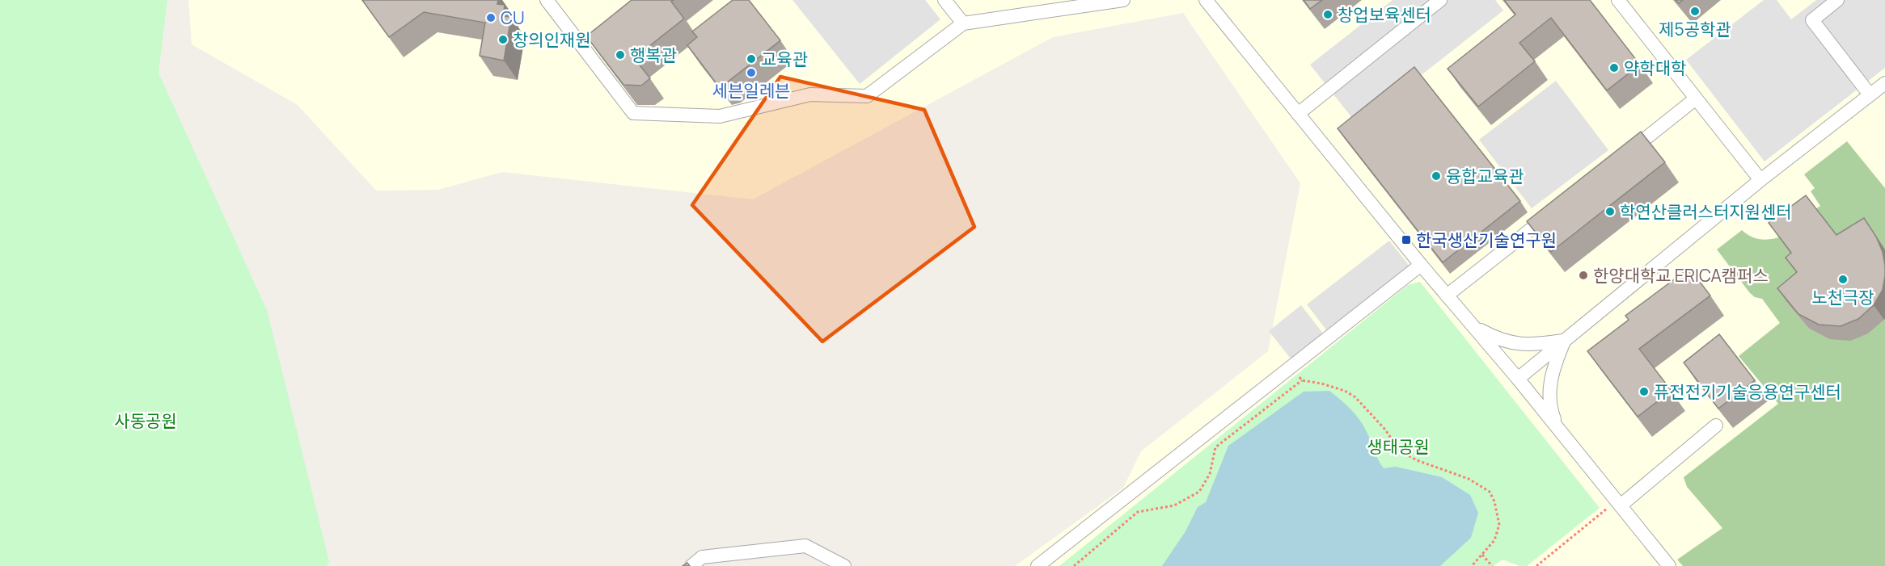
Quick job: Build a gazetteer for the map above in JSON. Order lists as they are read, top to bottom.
{
  "parks": ["사동공원", "생태공원"],
  "places": {
    "other": [
      "제5공학관",
      "창업보육센터",
      "CU",
      "창의인재원",
      "행복관",
      "교육관",
      "약학대학",
      "세븐일레븐",
      "융합교육관",
      "학연산클러스터지원센터",
      "한양대학교 ERICA캠퍼스",
      "노천극장",
      "퓨전전기기술응용연구센터"
    ],
    "transit": ["한국생산기술연구원"]
  }
}
